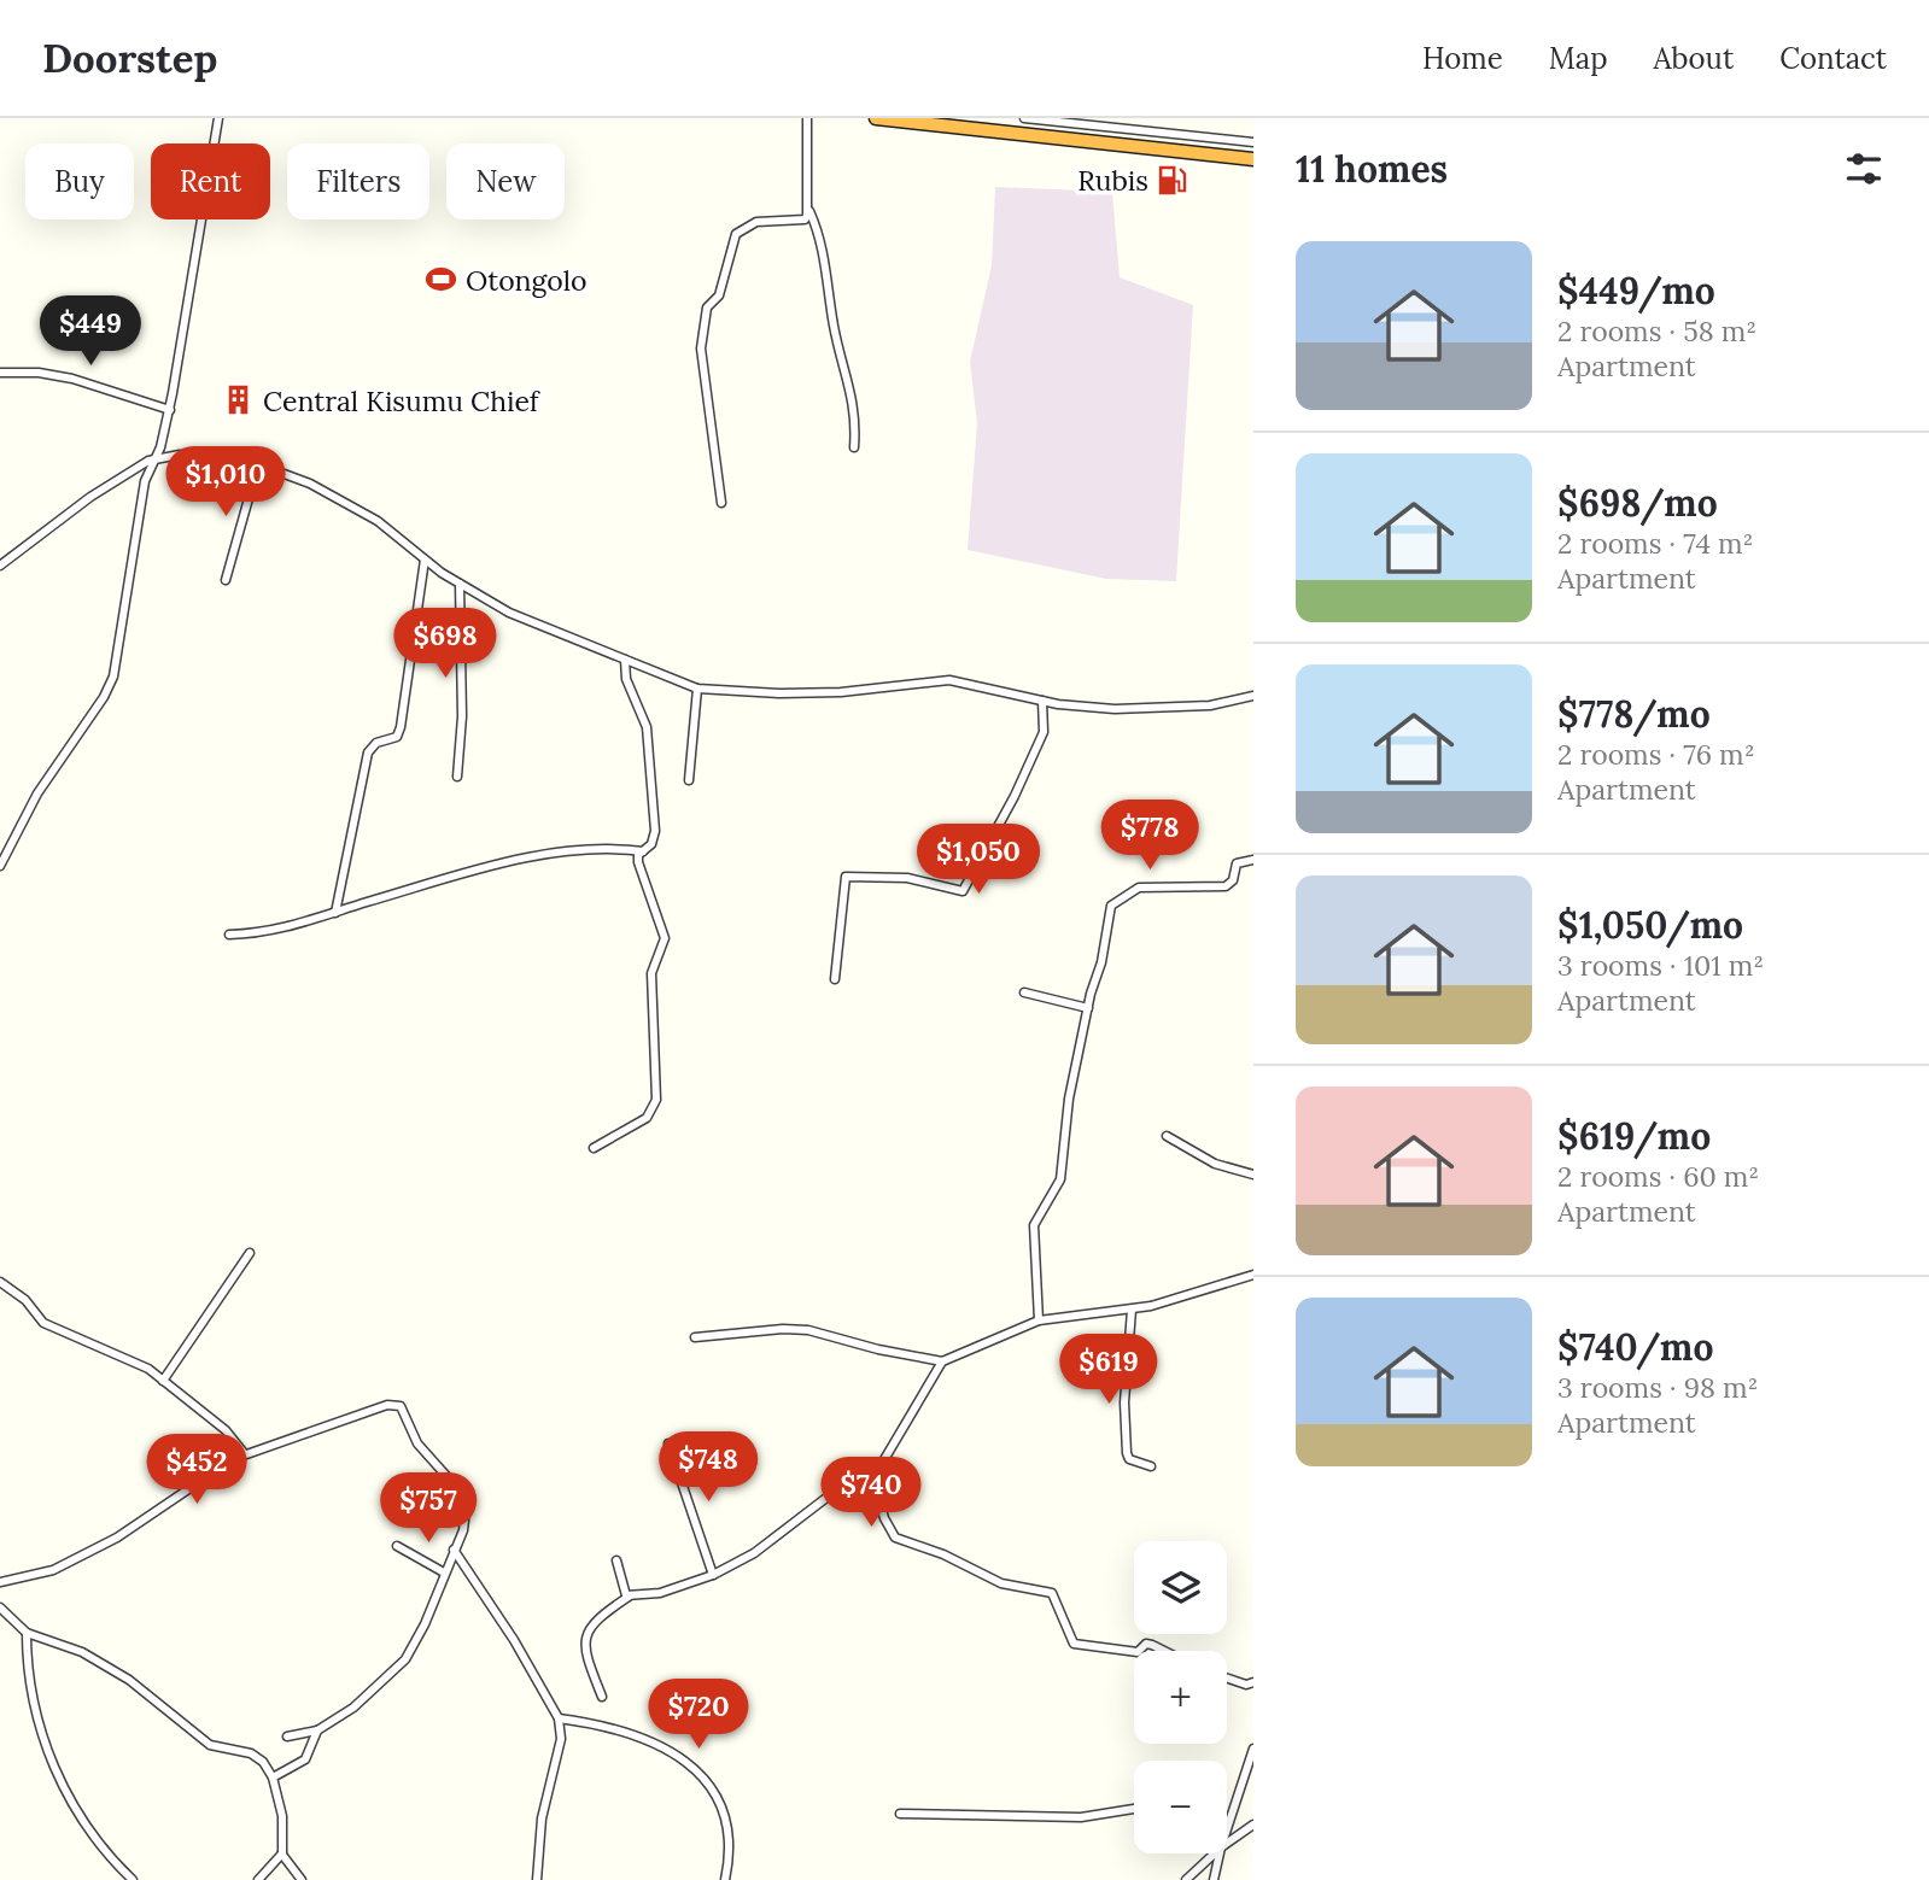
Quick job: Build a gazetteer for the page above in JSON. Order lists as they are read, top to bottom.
{
  "places": {
    "fuel station": ["Rubis"],
    "sports": ["Otongolo"],
    "building": ["Central Kisumu Chief"]
  },
  "page": {
    "header": "Doorstep",
    "nav": [
      "Home",
      "Map",
      "About",
      "Contact"
    ],
    "heading": "11 homes",
    "chip": [
      "Buy",
      "Rent",
      "Filters",
      "New"
    ],
    "list": [
      {
        "name": "$449/mo",
        "note": "2 rooms · 58 m² · Apartment"
      },
      {
        "name": "$698/mo",
        "note": "2 rooms · 74 m² · Apartment"
      },
      {
        "name": "$778/mo",
        "note": "2 rooms · 76 m² · Apartment"
      },
      {
        "name": "$1,050/mo",
        "note": "3 rooms · 101 m² · Apartment"
      },
      {
        "name": "$619/mo",
        "note": "2 rooms · 60 m² · Apartment"
      },
      {
        "name": "$740/mo",
        "note": "3 rooms · 98 m² · Apartment"
      }
    ],
    "price": [
      "$449",
      "$1,010",
      "$698",
      "$778",
      "$1,050",
      "$619",
      "$748",
      "$452",
      "$740",
      "$757",
      "$720"
    ],
    "map_buttons": ["+", "−"]
  }
}
